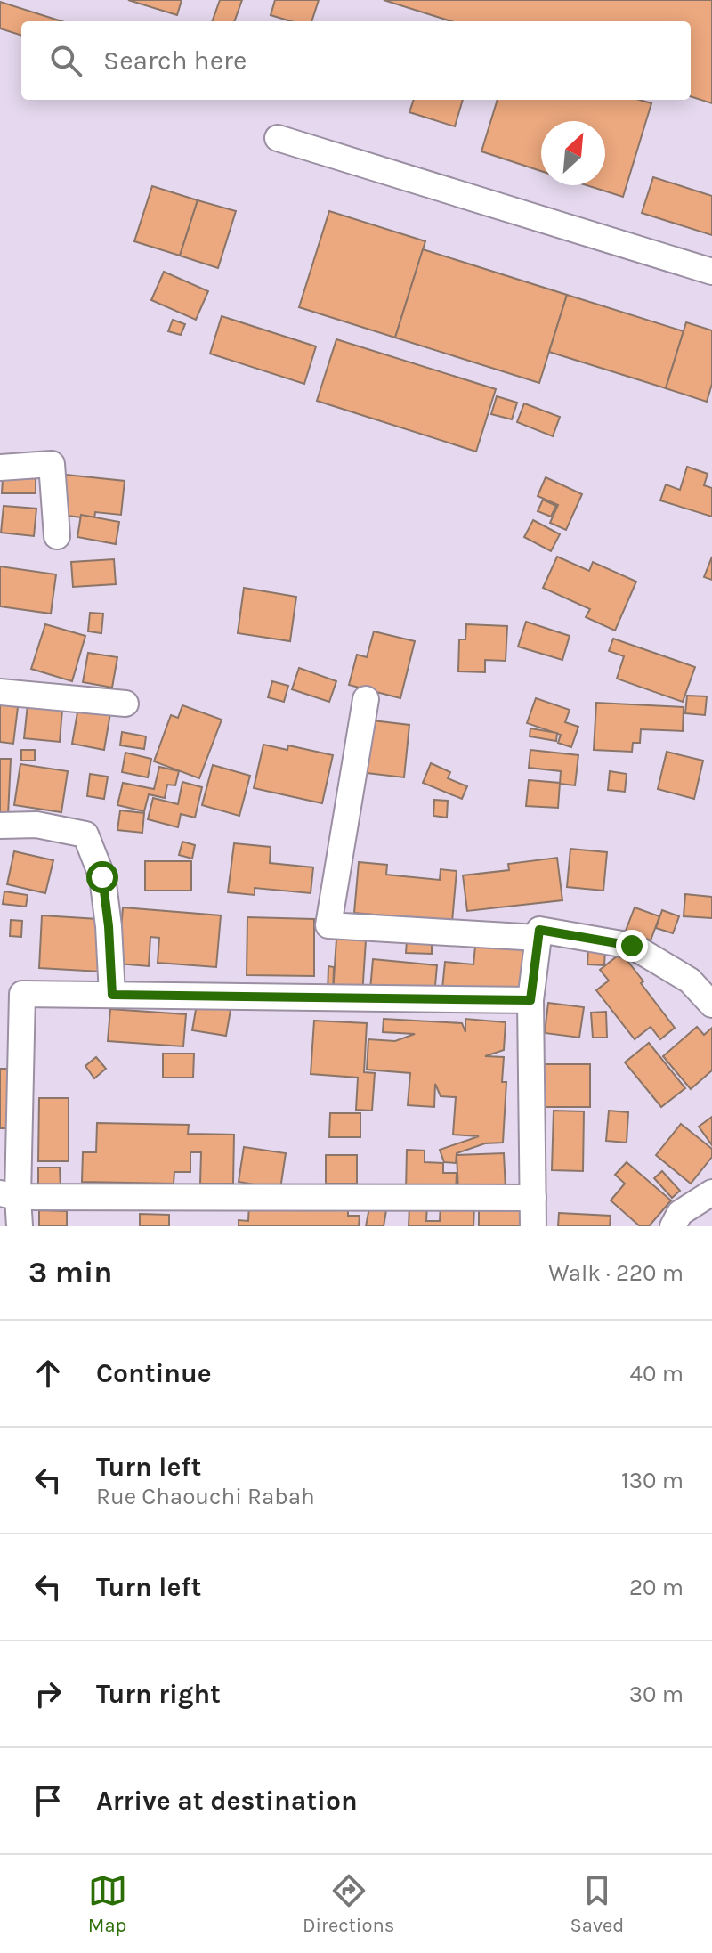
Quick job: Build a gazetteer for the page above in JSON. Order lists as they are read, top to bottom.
{
  "north": "top right",
  "page": {
    "search": "Search here",
    "heading": ["3 min", "Walk · 220 m"],
    "list": [
      ["Continue", "40 m"],
      ["Turn left", "Rue Chaouchi Rabah", "130 m"],
      ["Turn left", "20 m"],
      ["Turn right", "30 m"],
      "Arrive at destination"
    ],
    "nav": ["Map", "Directions", "Saved"]
  }
}
